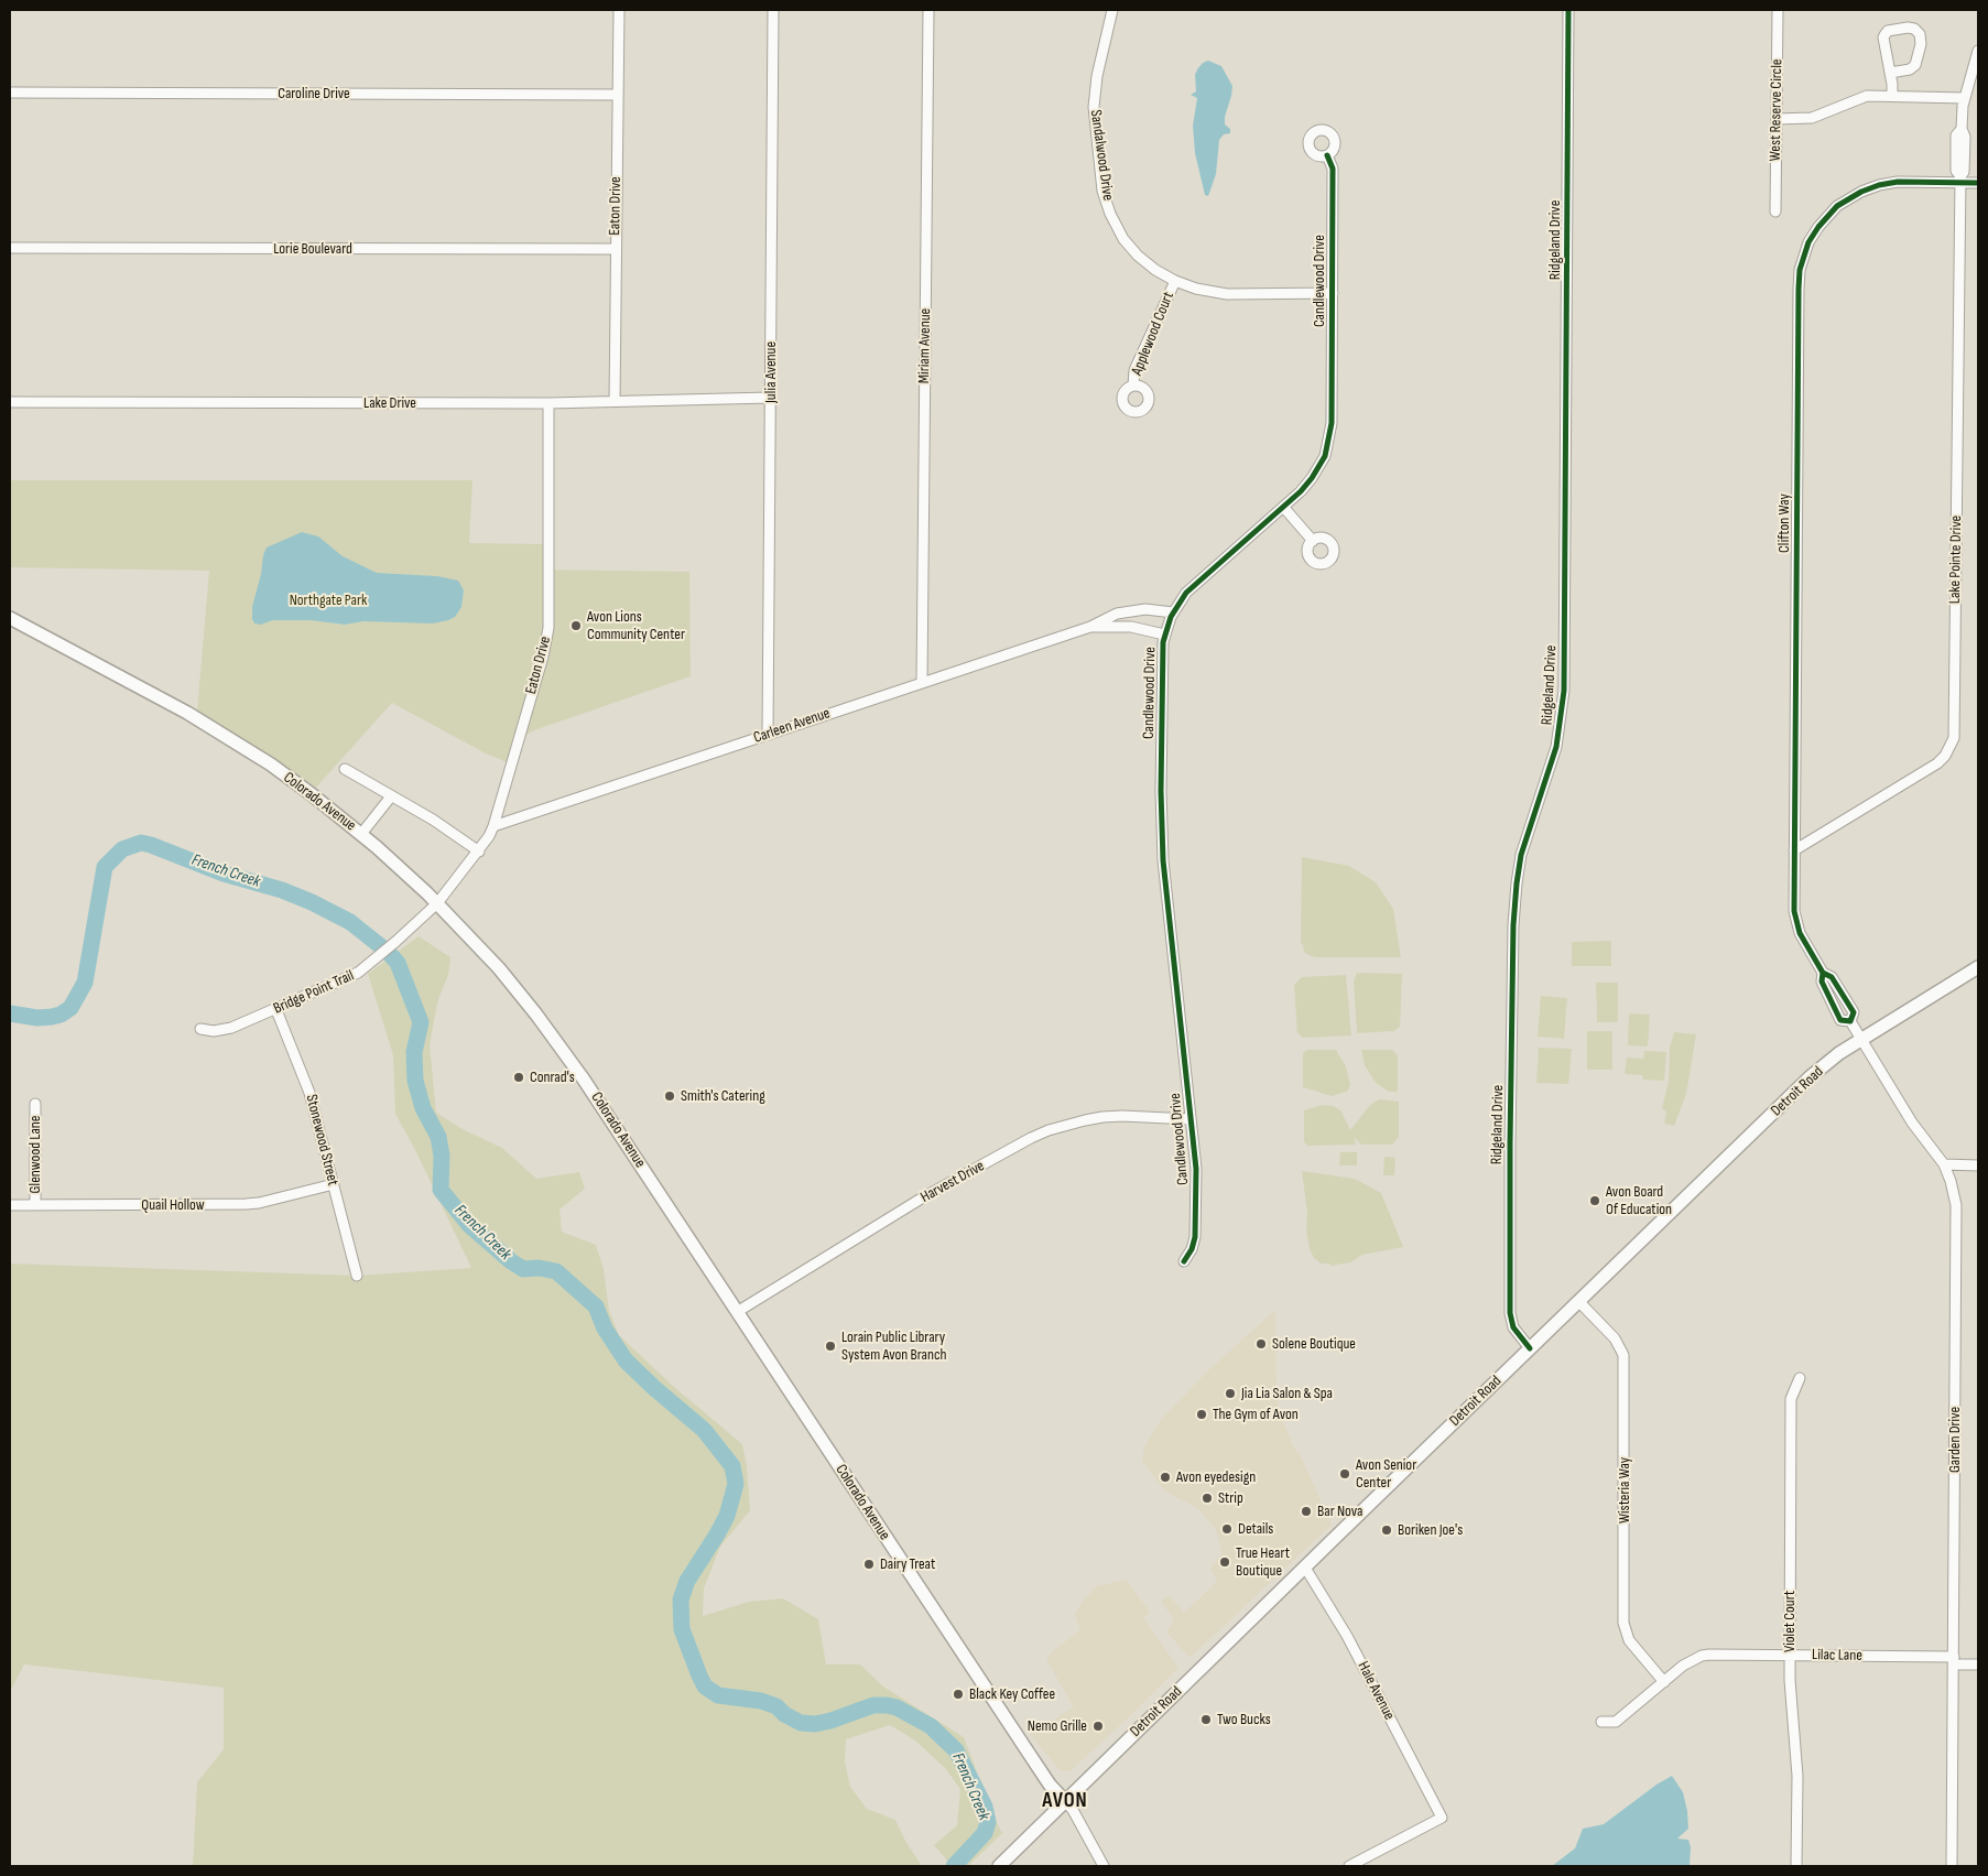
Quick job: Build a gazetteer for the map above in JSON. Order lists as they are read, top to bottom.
{
  "streets": {
    "main road": ["Colorado Avenue", "Detroit Road"],
    "street": [
      "Caroline Drive",
      "West Reserve Circle",
      "Sandalwood Drive",
      "Eaton Drive",
      "Ridgeland Drive",
      "Lorie Boulevard",
      "Candlewood Drive",
      "Applewood Court",
      "Miriam Avenue",
      "Julia Avenue",
      "Lake Drive",
      "Clifton Way",
      "Lake Pointe Drive",
      "Carleen Avenue",
      "Bridge Point Trail",
      "Stonewood Street",
      "Glenwood Lane",
      "Harvest Drive",
      "Quail Hollow",
      "Garden Drive",
      "Wisteria Way",
      "Violet Court",
      "Lilac Lane",
      "Hale Avenue"
    ]
  },
  "crossings": [
    ["Caroline Drive", "Eaton Drive"],
    ["Sandalwood Drive", "Candlewood Drive"],
    ["Sandalwood Drive", "Applewood Court"],
    ["Eaton Drive", "Lorie Boulevard"],
    ["Eaton Drive", "Lake Drive"],
    ["Eaton Drive", "Carleen Avenue"],
    ["Eaton Drive", "Colorado Avenue"],
    ["Eaton Drive", "Bridge Point Trail"],
    ["Ridgeland Drive", "Detroit Road"],
    ["Candlewood Drive", "Carleen Avenue"],
    ["Candlewood Drive", "Harvest Drive"],
    ["Miriam Avenue", "Carleen Avenue"],
    ["Julia Avenue", "Lake Drive"],
    ["Julia Avenue", "Carleen Avenue"],
    ["Clifton Way", "Lake Pointe Drive"],
    ["Clifton Way", "Detroit Road"],
    ["Clifton Way", "Garden Drive"],
    ["Colorado Avenue", "Bridge Point Trail"],
    ["Colorado Avenue", "Detroit Road"],
    ["Colorado Avenue", "Harvest Drive"],
    ["Bridge Point Trail", "Stonewood Street"],
    ["Detroit Road", "Garden Drive"],
    ["Detroit Road", "Wisteria Way"],
    ["Detroit Road", "Hale Avenue"],
    ["Stonewood Street", "Quail Hollow"],
    ["Glenwood Lane", "Quail Hollow"],
    ["Garden Drive", "Lilac Lane"],
    ["Wisteria Way", "Lilac Lane"],
    ["Violet Court", "Lilac Lane"]
  ],
  "districts": ["AVON"],
  "water": ["French Creek"],
  "parks": ["Northgate Park"],
  "places": [
    "Avon Lions Community Center",
    "Conrad's",
    "Smith's Catering",
    "Avon Board Of Education",
    "Solene Boutique",
    "Lorain Public Library System Avon Branch",
    "Jia Lia Salon & Spa",
    "The Gym of Avon",
    "Avon Senior Center",
    "Avon eyedesign",
    "Strip",
    "Bar Nova",
    "Details",
    "Boriken Joe's",
    "True Heart Boutique",
    "Dairy Treat",
    "Black Key Coffee",
    "Two Bucks",
    "Nemo Grille"
  ]
}
